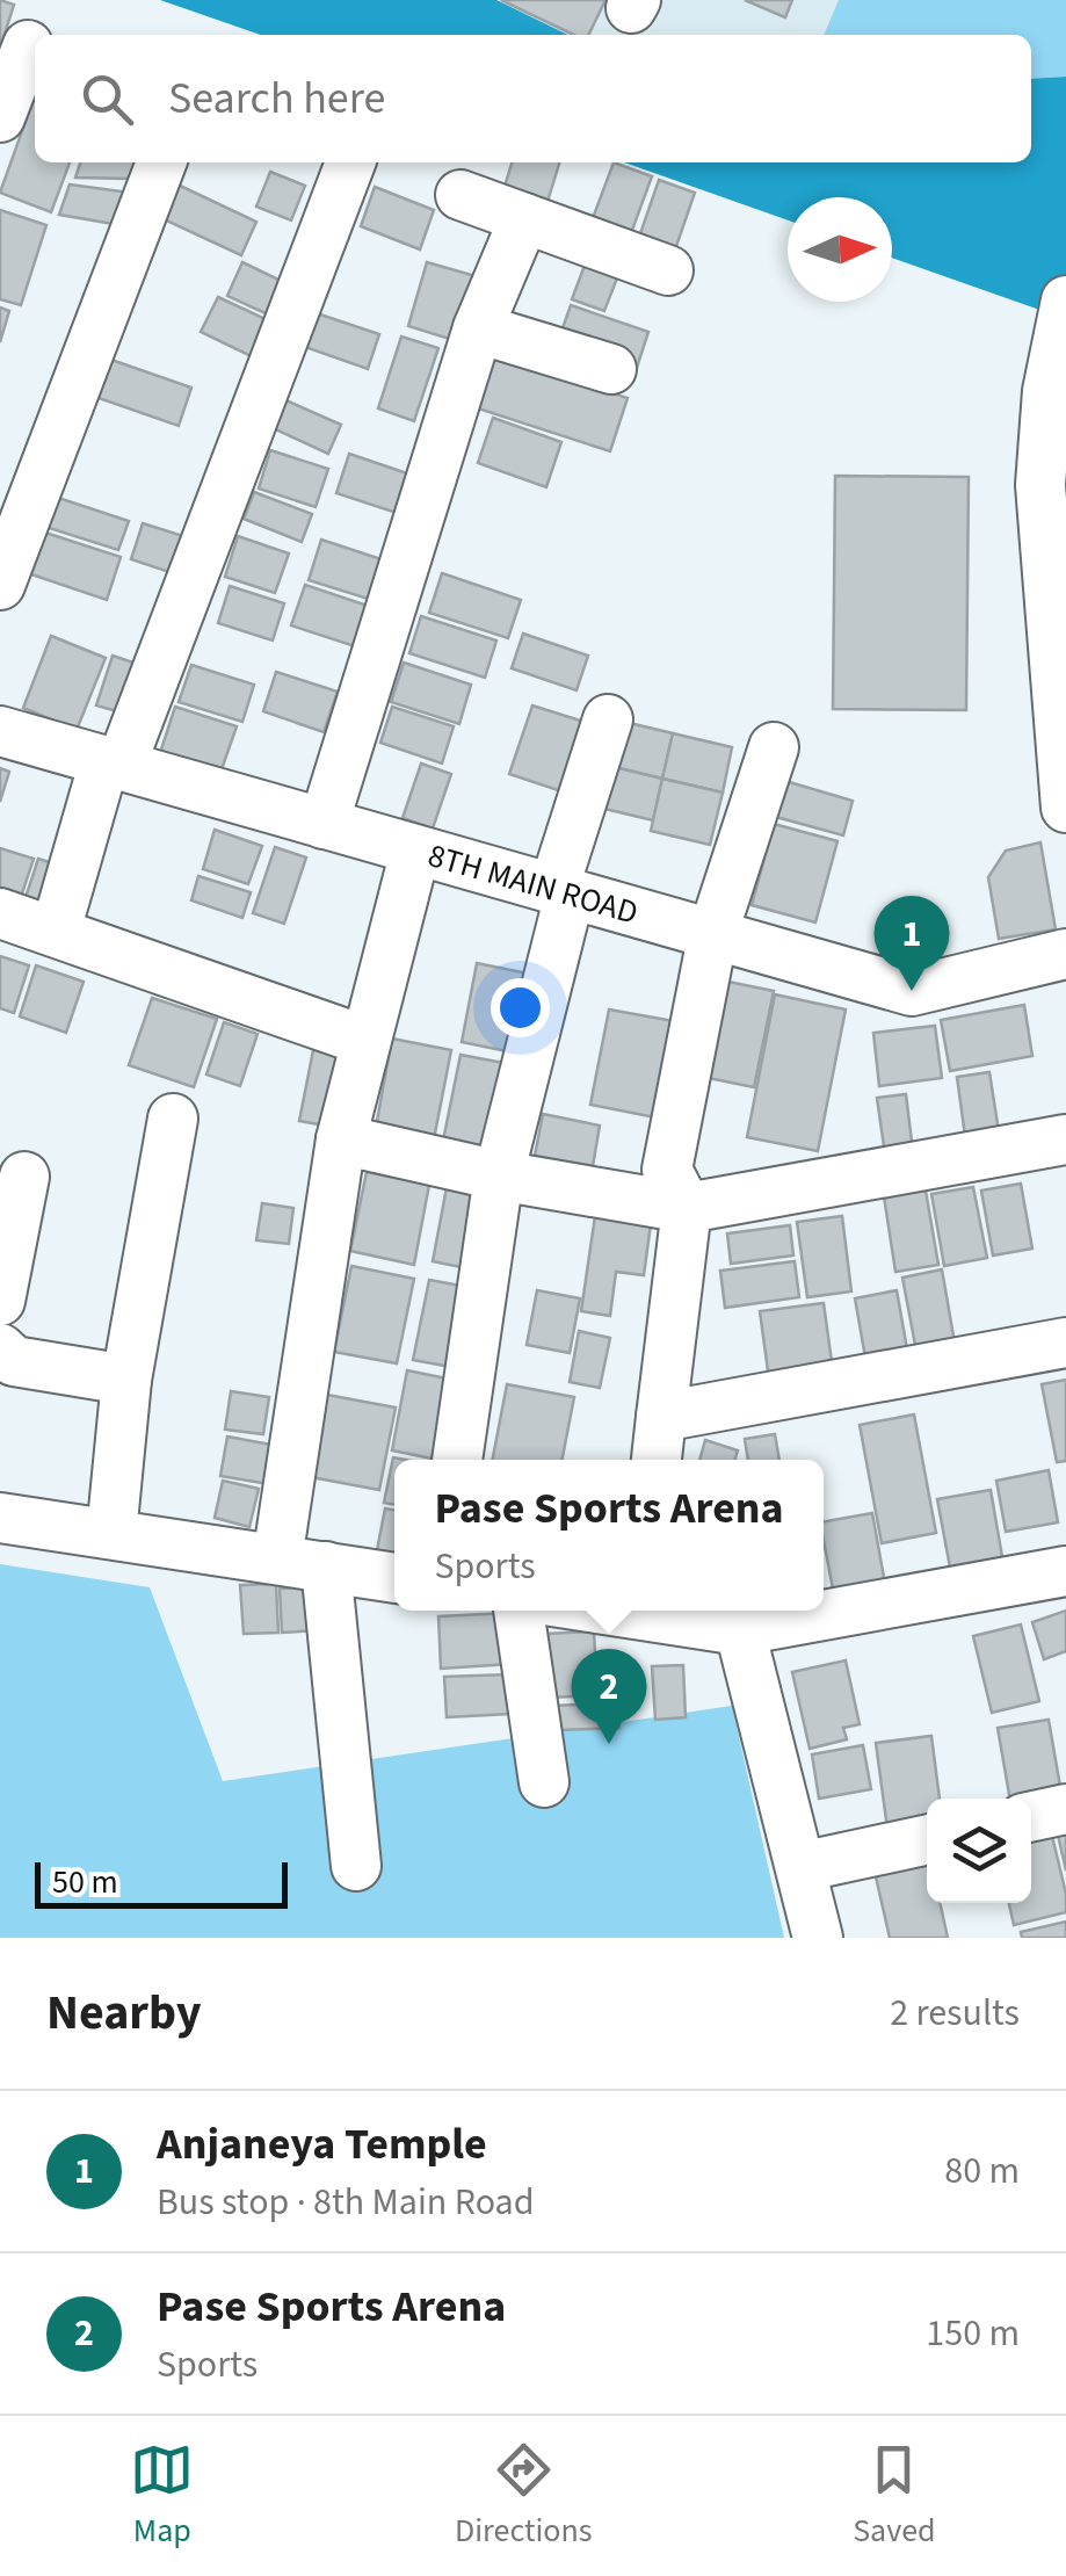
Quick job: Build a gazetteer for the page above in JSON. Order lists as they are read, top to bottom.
{
  "streets": {
    "street": ["8TH MAIN ROAD"]
  },
  "scale_bar": "50 m",
  "north": "right",
  "page": {
    "search": "Search here",
    "pins": ["1", "2"],
    "popup": ["Pase Sports Arena", "Sports"],
    "scale": "50 m",
    "heading": ["Nearby", "2 results"],
    "list": [
      {
        "mark": "1",
        "name": "Anjaneya Temple",
        "note": "Bus stop · 8th Main Road",
        "value": "80 m"
      },
      {
        "mark": "2",
        "name": "Pase Sports Arena",
        "note": "Sports",
        "value": "150 m"
      }
    ],
    "nav": ["Map", "Directions", "Saved"]
  }
}
